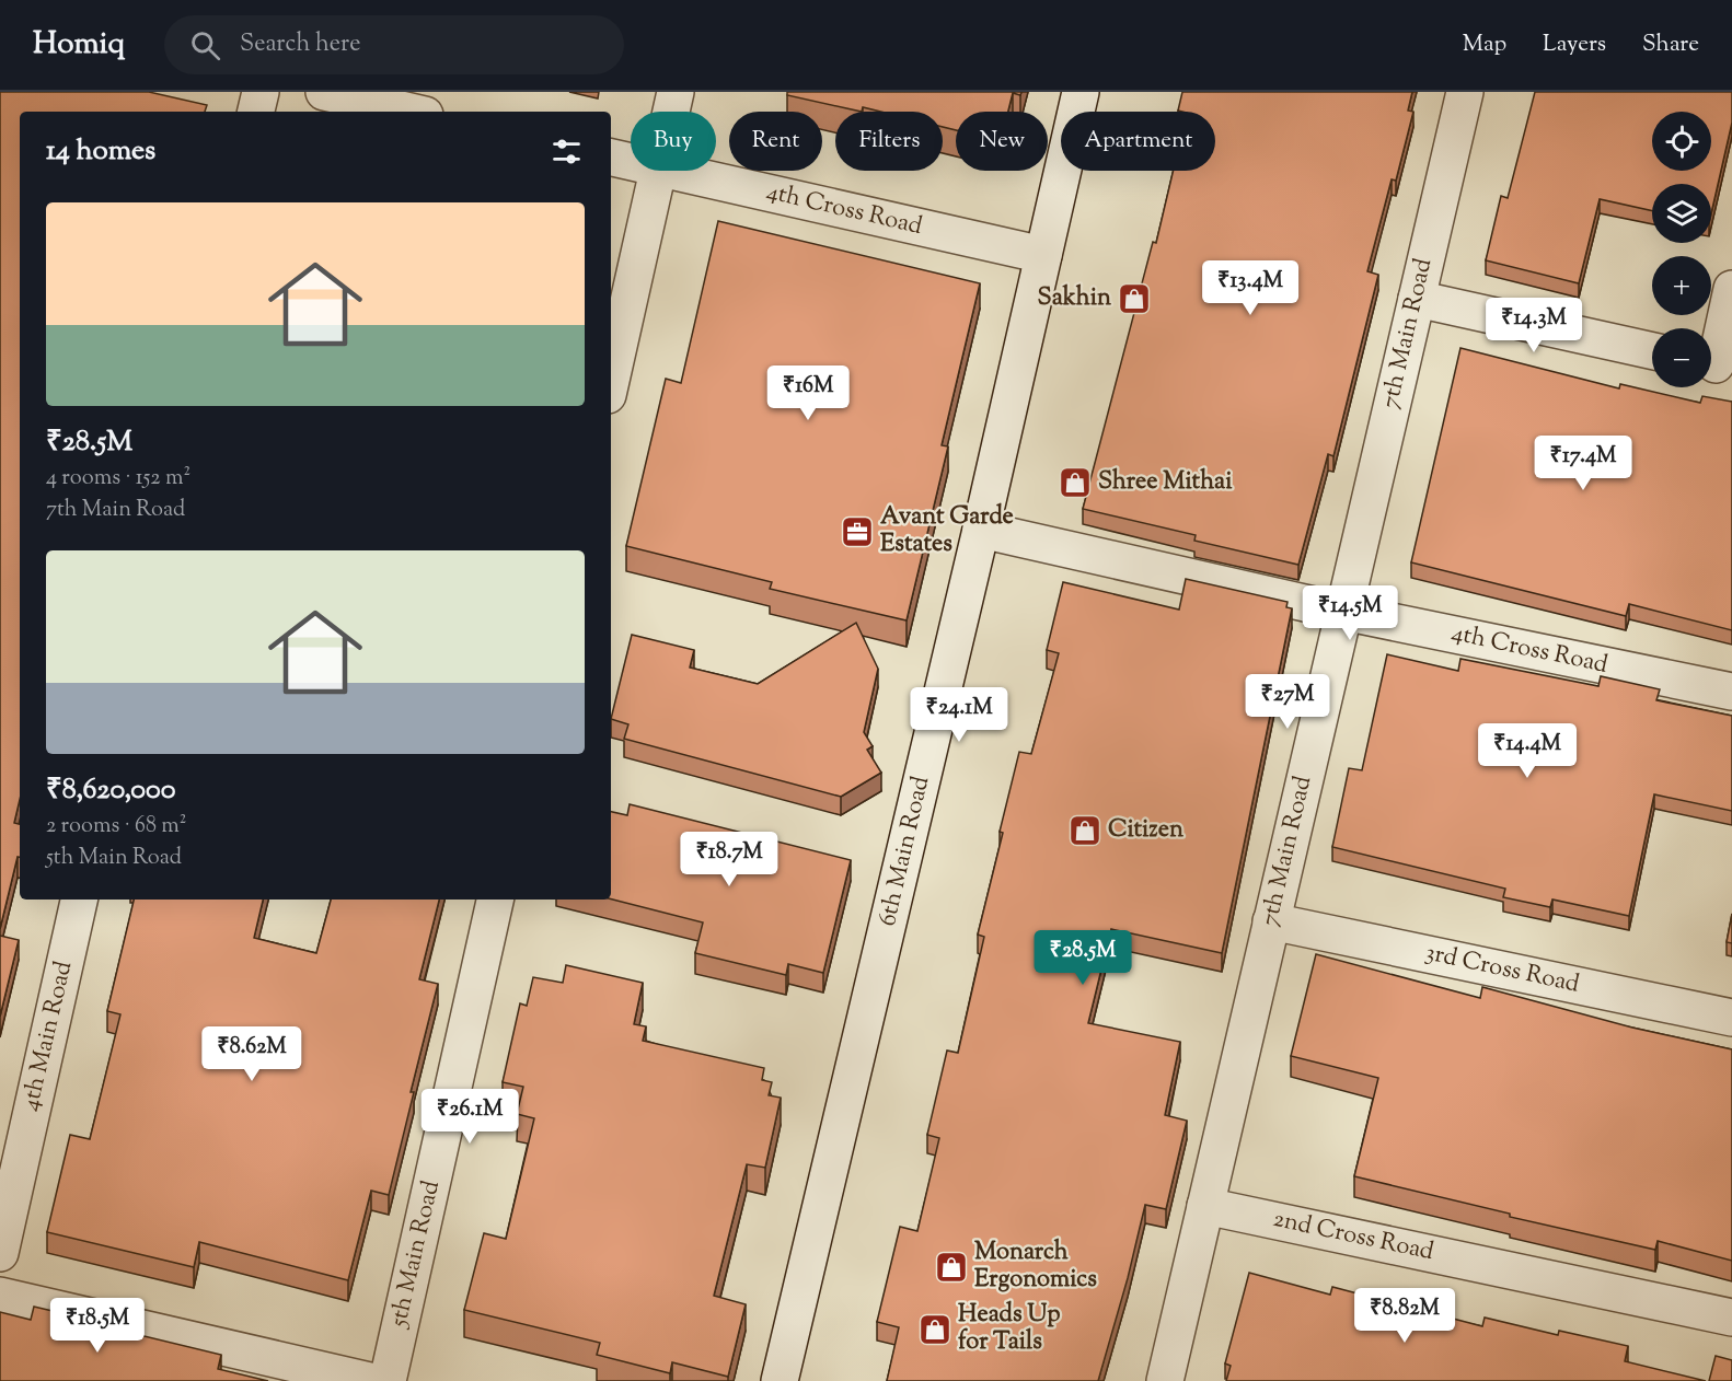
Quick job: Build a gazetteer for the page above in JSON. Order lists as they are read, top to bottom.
{
  "streets": {
    "street": [
      "4th Cross Road",
      "7th Main Road",
      "6th Main Road",
      "3rd Cross Road",
      "4th Main Road",
      "2nd Cross Road",
      "5th Main Road"
    ]
  },
  "crossings": [
    ["4th Cross Road", "7th Main Road"],
    ["4th Cross Road", "6th Main Road"],
    ["7th Main Road", "3rd Cross Road"],
    ["7th Main Road", "2nd Cross Road"]
  ],
  "places": {
    "shop": [
      "Sakhin",
      "Shree Mithai",
      "Citizen",
      "Monarch Ergonomics",
      "Heads Up for Tails"
    ],
    "office": ["Avant Garde Estates"]
  },
  "page": {
    "header": "Homiq",
    "search": "Search here",
    "nav": ["Map", "Layers", "Share"],
    "map_buttons": ["+", "−"],
    "chip": [
      "Buy",
      "Rent",
      "Filters",
      "New",
      "Apartment"
    ],
    "heading": "14 homes",
    "list": [
      {
        "name": "₹28.5M",
        "note": "4 rooms · 152 m² · 7th Main Road"
      },
      {
        "name": "₹8,620,000",
        "note": "2 rooms · 68 m² · 5th Main Road"
      }
    ],
    "price": [
      "₹13.4M",
      "₹14.3M",
      "₹16M",
      "₹17.4M",
      "₹14.5M",
      "₹27M",
      "₹24.1M",
      "₹14.4M",
      "₹18.7M",
      "₹28.5M",
      "₹8.62M",
      "₹26.1M",
      "₹8.82M",
      "₹18.5M"
    ]
  }
}
